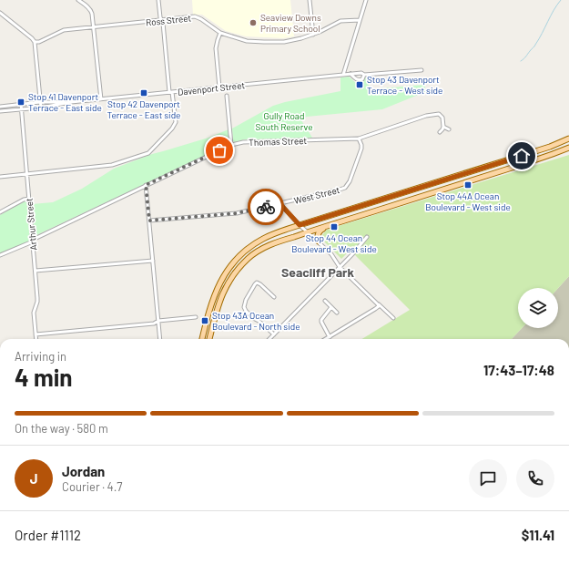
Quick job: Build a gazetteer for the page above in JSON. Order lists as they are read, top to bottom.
{
  "streets": {
    "street": [
      "Ross Street",
      "Davenport Street",
      "Thomas Street",
      "West Street",
      "Arthur Street"
    ]
  },
  "crossings": [
    ["Thomas Street", "West Street"],
    ["Thomas Street", "Arthur Street"]
  ],
  "districts": ["Seacliff Park"],
  "parks": ["Gully Road South Reserve"],
  "places": {
    "other": ["Seaview Downs Primary School"],
    "transit": [
      "Stop 43 Davenport Terrace - West side",
      "Stop 42 Davenport Terrace - East side",
      "Stop 41 Davenport Terrace - East side",
      "Stop 44A Ocean Boulevard - West side",
      "Stop 44 Ocean Boulevard - West side",
      "Stop 43A Ocean Boulevard - North side"
    ]
  },
  "page": {
    "heading": ["4 min", "Arriving in", "17:43–17:48"],
    "panel": [
      "Jordan",
      "Courier · 4.7",
      "Order #1112",
      "$11.41"
    ],
    "bar": "On the way · 580 m",
    "round": "J"
  }
}
